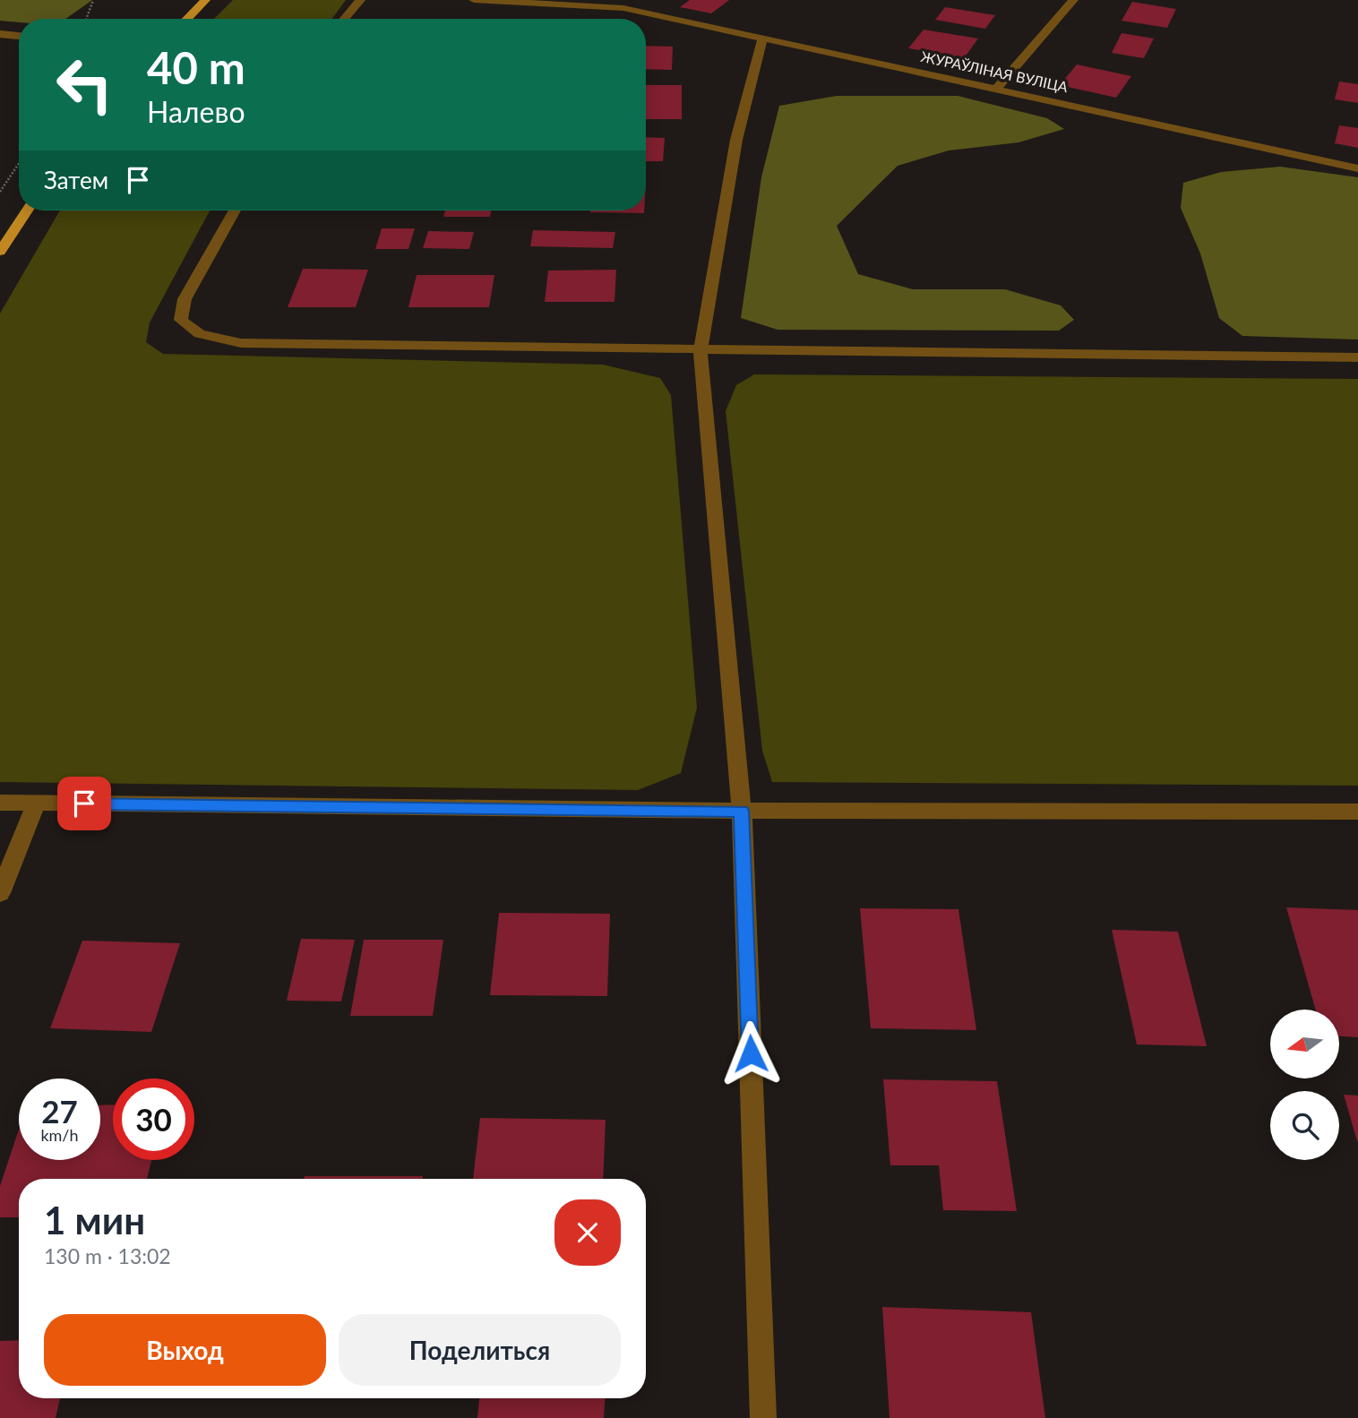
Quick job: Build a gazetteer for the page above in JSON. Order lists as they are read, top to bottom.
{
  "streets": {
    "street": ["ЖУРАЎЛІНАЯ ВУЛІЦА"]
  },
  "north": "left",
  "page": {
    "turn": ["40 m", "Налево"],
    "then": "Затем",
    "speed": "27 km/h",
    "limit": "30",
    "heading": ["1 мин", "130 m · 13:02"],
    "buttons": ["Выход", "Поделиться"]
  }
}
